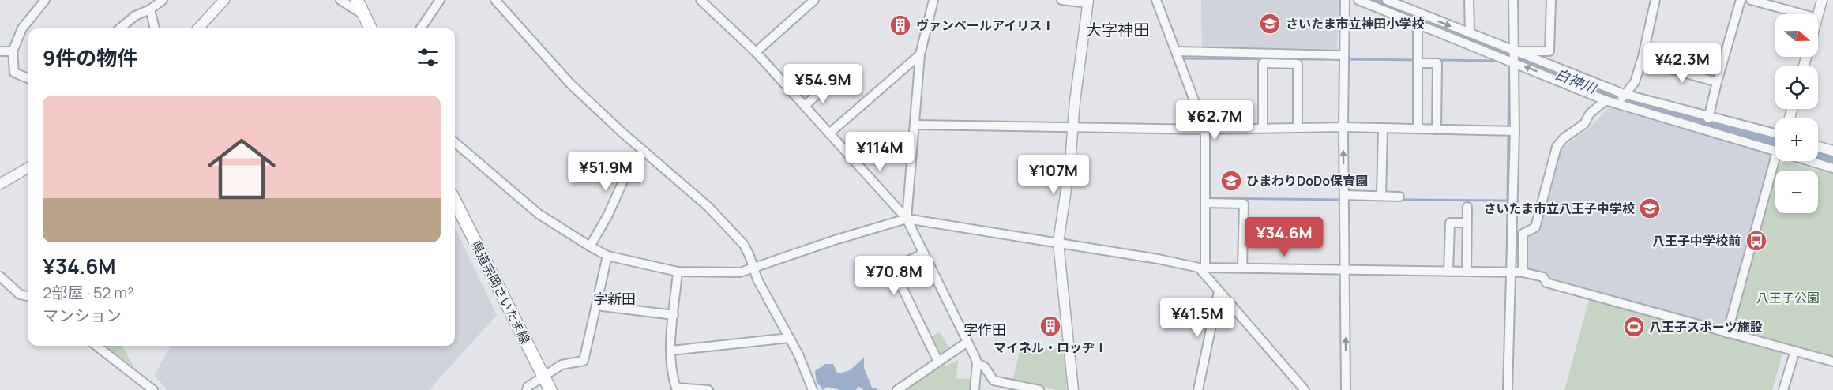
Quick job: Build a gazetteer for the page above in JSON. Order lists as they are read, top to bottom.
{
  "streets": {
    "main road": ["県道宗岡さいたま線"]
  },
  "districts": ["大字神田", "字新田", "字作田"],
  "water": ["白神川"],
  "parks": ["八王子公園"],
  "places": {
    "school or university": ["さいたま市立神田小学校", "ひまわりDoDo保育園", "さいたま市立八王子中学校"],
    "building": ["ヴァンベールアイリスⅠ", "マイネル・ロッヂⅠ"],
    "bus stop": ["八王子中学校前"],
    "sports": ["八王子スポーツ施設"]
  },
  "north": "right",
  "page": {
    "map_buttons": ["+", "−"],
    "heading": "9件の物件",
    "price": [
      "¥42.3M",
      "¥54.9M",
      "¥62.7M",
      "¥114M",
      "¥51.9M",
      "¥107M",
      "¥34.6M",
      "¥70.8M",
      "¥41.5M"
    ],
    "list": [
      {
        "name": "¥34.6M",
        "note": "2部屋 · 52 m² · マンション"
      }
    ]
  }
}
